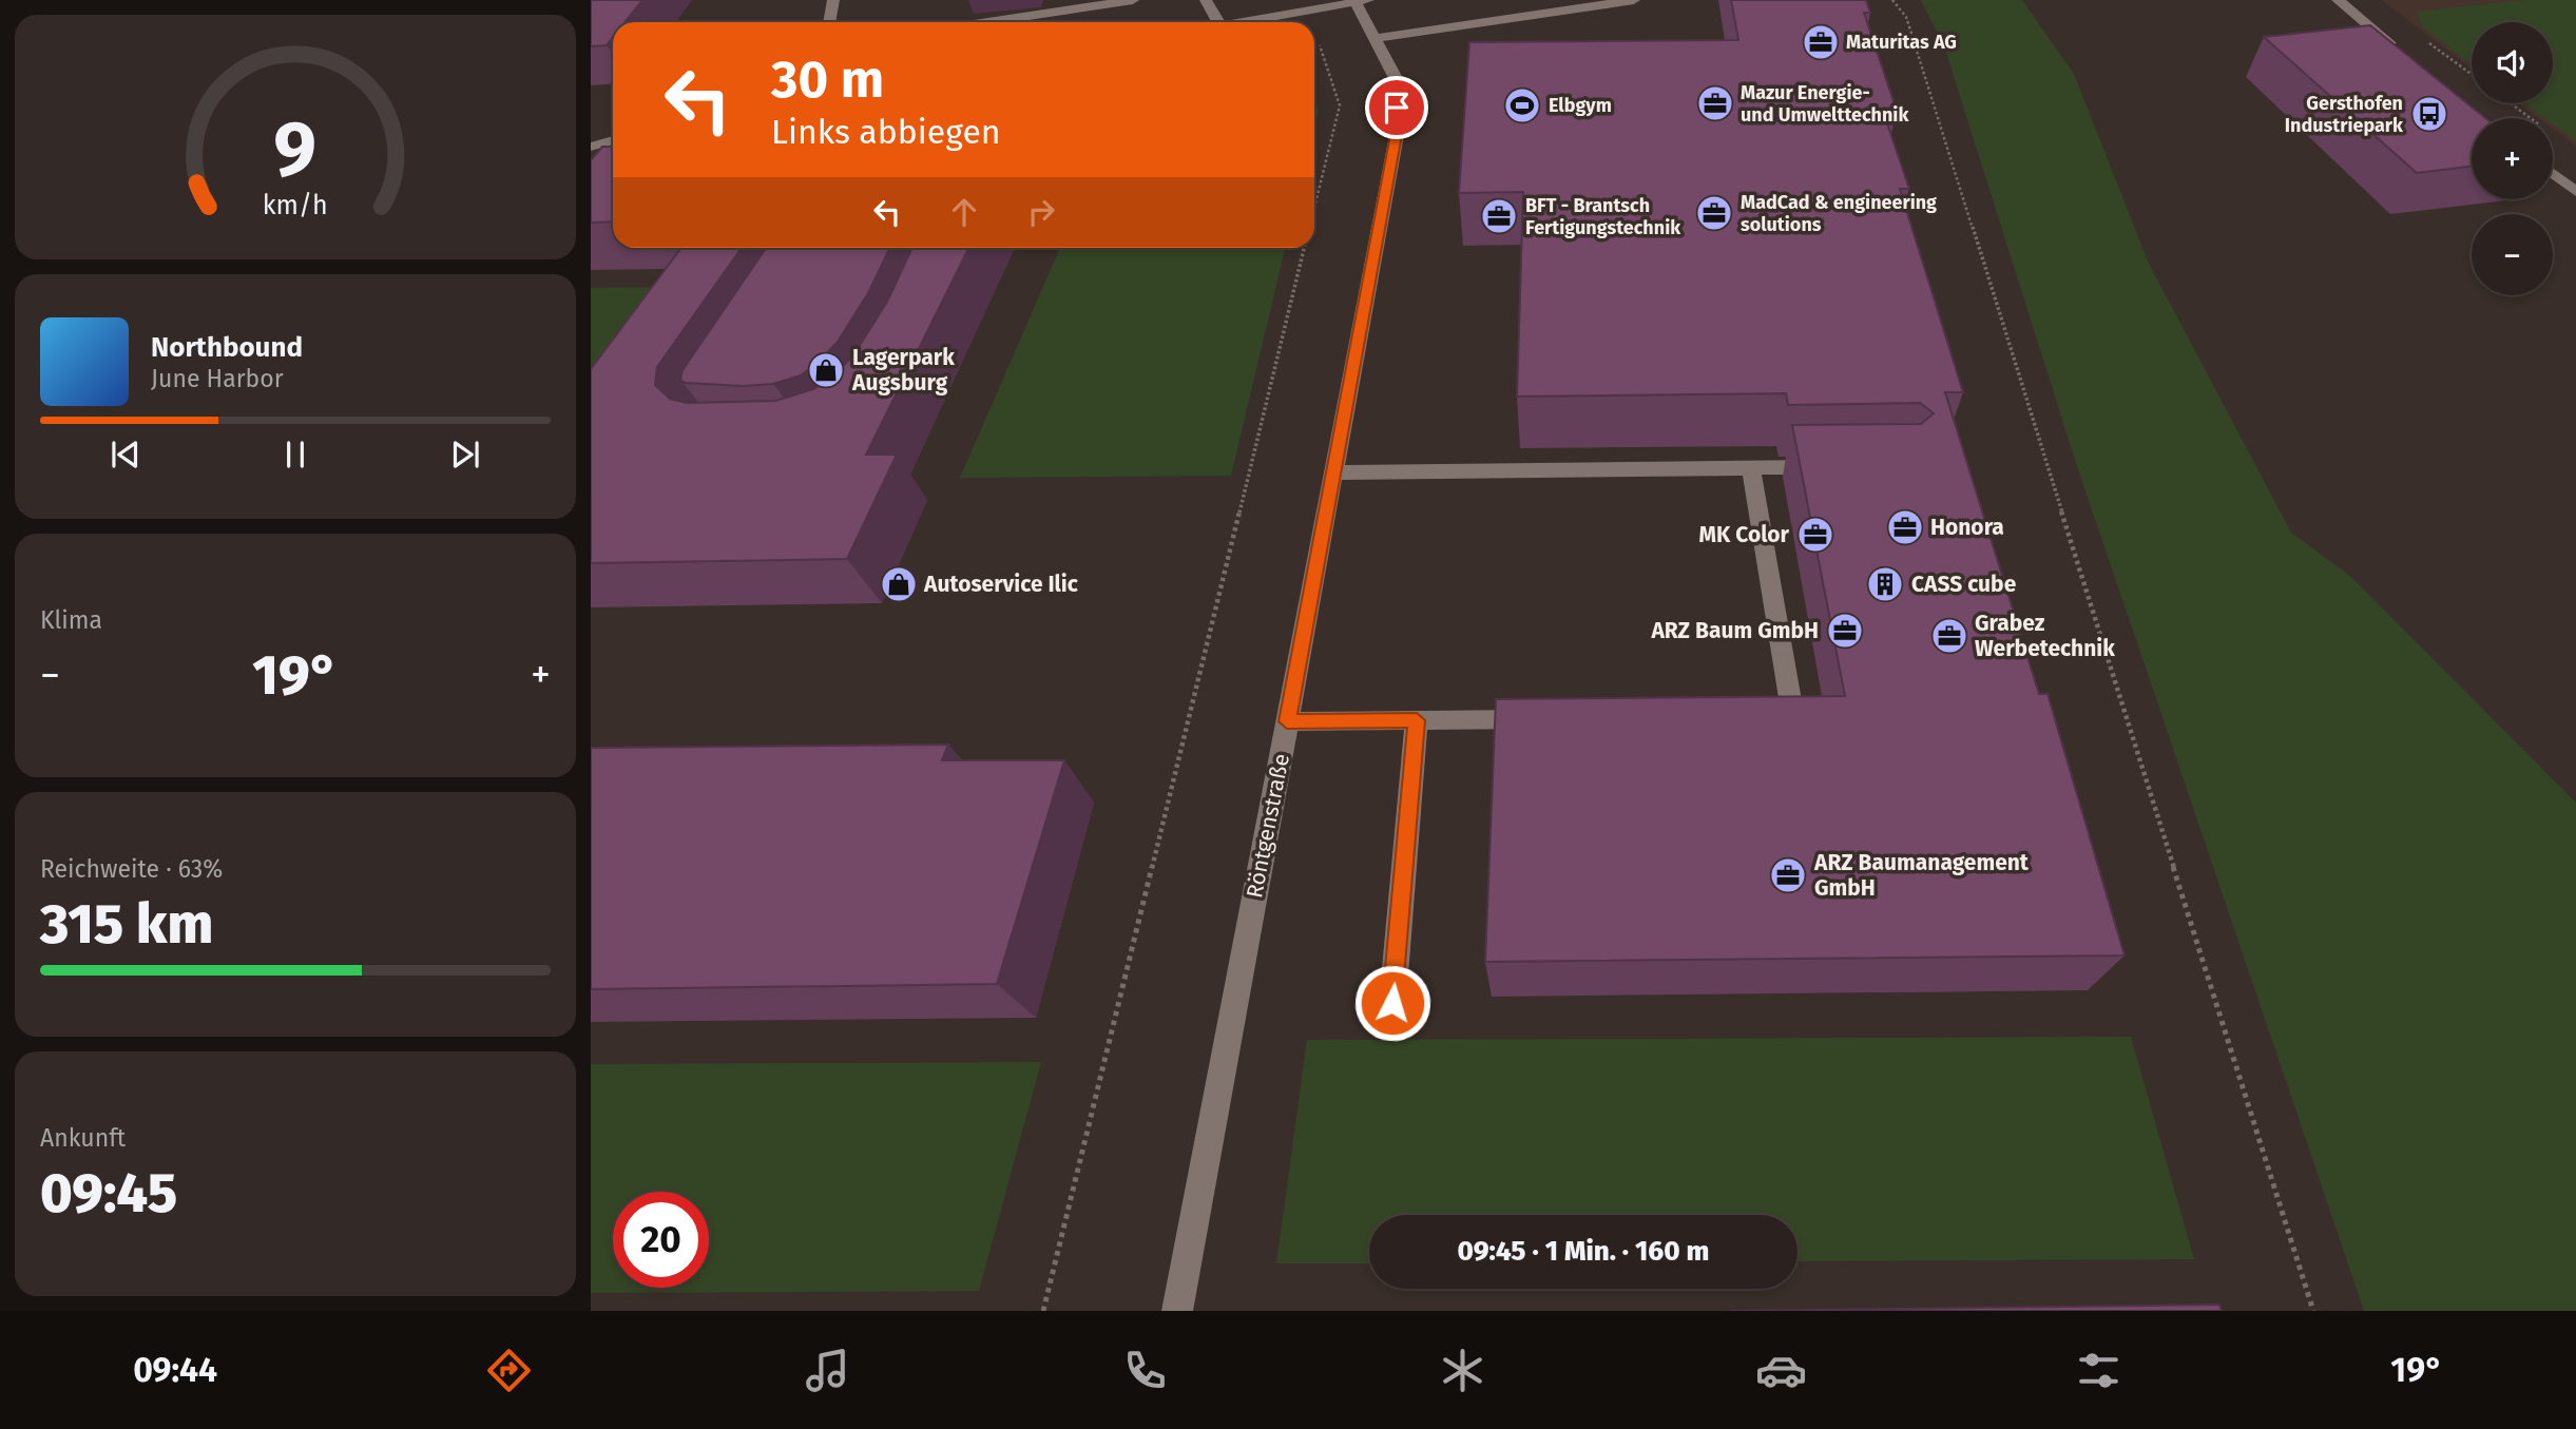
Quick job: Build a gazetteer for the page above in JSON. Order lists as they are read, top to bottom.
{
  "streets": {
    "street": ["Röntgenstraße"]
  },
  "places": {
    "office": [
      "Maturitas AG",
      "Mazur Energie- und Umwelttechnik",
      "MadCad & engineering solutions",
      "BFT - Brantsch Fertigungstechnik",
      "Honora",
      "MK Color",
      "ARZ Baum GmbH",
      "Grabez Werbetechnik",
      "ARZ Baumanagement GmbH"
    ],
    "sports": ["Elbgym"],
    "bus stop": ["Gersthofen Industriepark"],
    "shop": ["Lagerpark Augsburg", "Autoservice Ilic"],
    "building": ["CASS cube"]
  },
  "page": {
    "map_buttons": ["+", "−"],
    "turn": ["30 m", "Links abbiegen"],
    "song": ["Northbound", "June Harbor"],
    "tile": [
      "Klima",
      ["Reichweite · 63%", "315 km"],
      ["Ankunft", "09:45"]
    ],
    "heat": ["−", "19°", "+"],
    "limit": "20",
    "trip": "09:45 · 1 Min. · 160 m",
    "tabs": ["09:44", "19°"],
    "gauge": ["9", "km/h"]
  }
}
